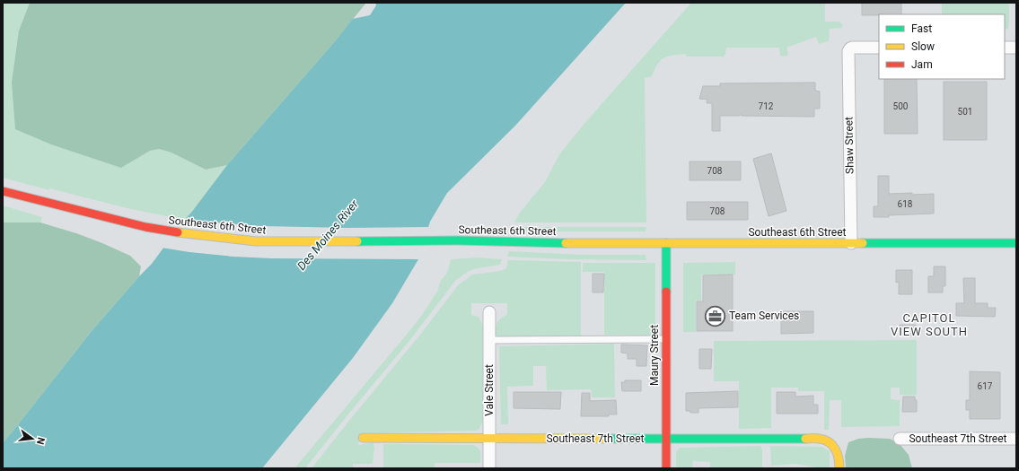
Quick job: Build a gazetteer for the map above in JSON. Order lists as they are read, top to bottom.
{
  "streets": {
    "main road": ["Southeast 6th Street", "Maury Street", "Southeast 7th Street"],
    "street": ["Shaw Street", "Vale Street"]
  },
  "crossings": [
    ["Shaw Street", "Southeast 6th Street"],
    ["Southeast 6th Street", "Maury Street"],
    ["Maury Street", "Southeast 7th Street"],
    ["Vale Street", "Southeast 7th Street"]
  ],
  "districts": ["CAPITOL VIEW SOUTH"],
  "water": ["Des Moines River"],
  "places": {
    "office": ["Team Services"]
  },
  "house_numbers": [
    "712",
    "500",
    "501",
    "708",
    "618",
    "708",
    "617"
  ],
  "legend": ["Fast", "Slow", "Jam"],
  "north": "right"
}
